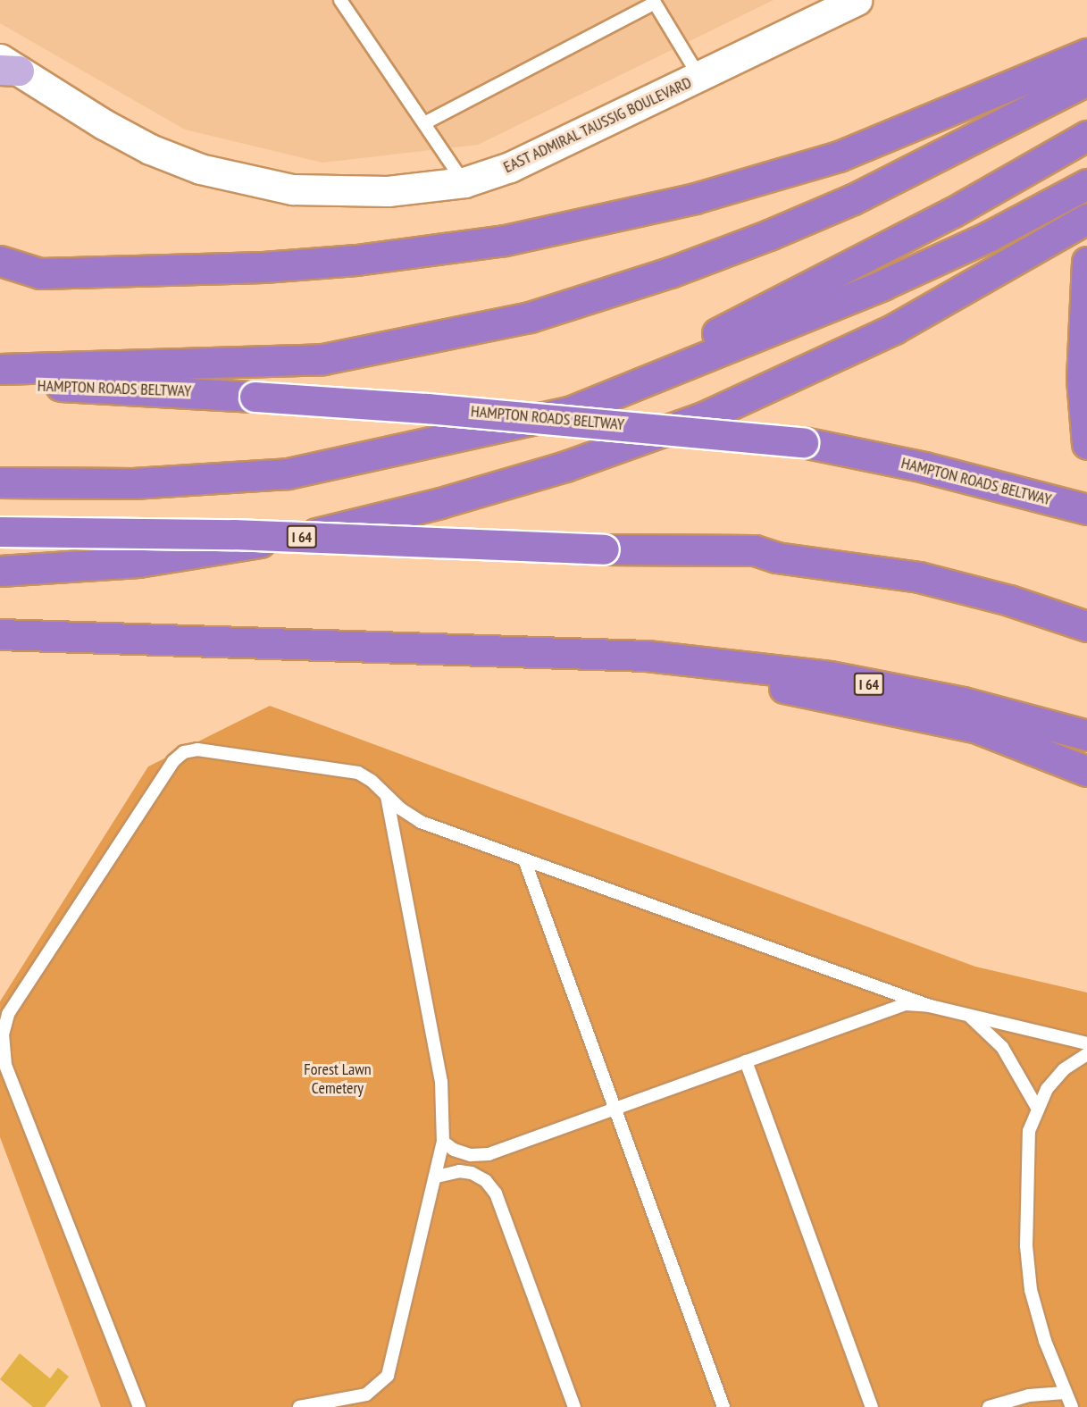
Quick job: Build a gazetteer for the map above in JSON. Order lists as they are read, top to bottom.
{
  "streets": {
    "highway": ["HAMPTON ROADS BELTWAY", "I 64"],
    "main road": ["EAST ADMIRAL TAUSSIG BOULEVARD"]
  },
  "parks": ["Forest Lawn Cemetery"]
}
